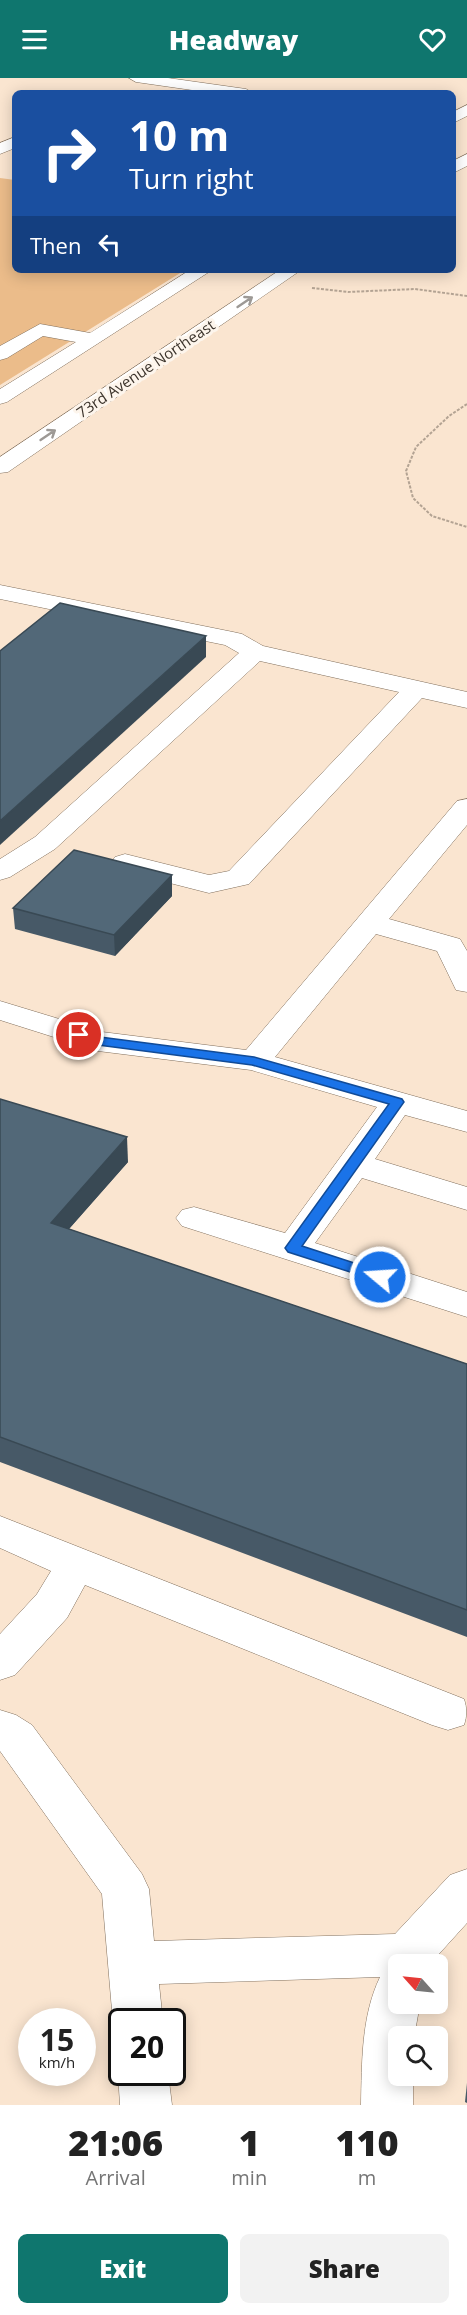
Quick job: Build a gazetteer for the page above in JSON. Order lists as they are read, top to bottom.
{
  "streets": {
    "street": ["73rd Avenue Northeast"]
  },
  "north": "top left",
  "page": {
    "header": "Headway",
    "turn": ["10 m", "Turn right"],
    "then": "Then",
    "speed": "15 km/h",
    "limit": "20",
    "eta": [
      "21:06",
      "Arrival",
      "1",
      "min",
      "110",
      "m"
    ],
    "buttons": ["Exit", "Share"]
  }
}
